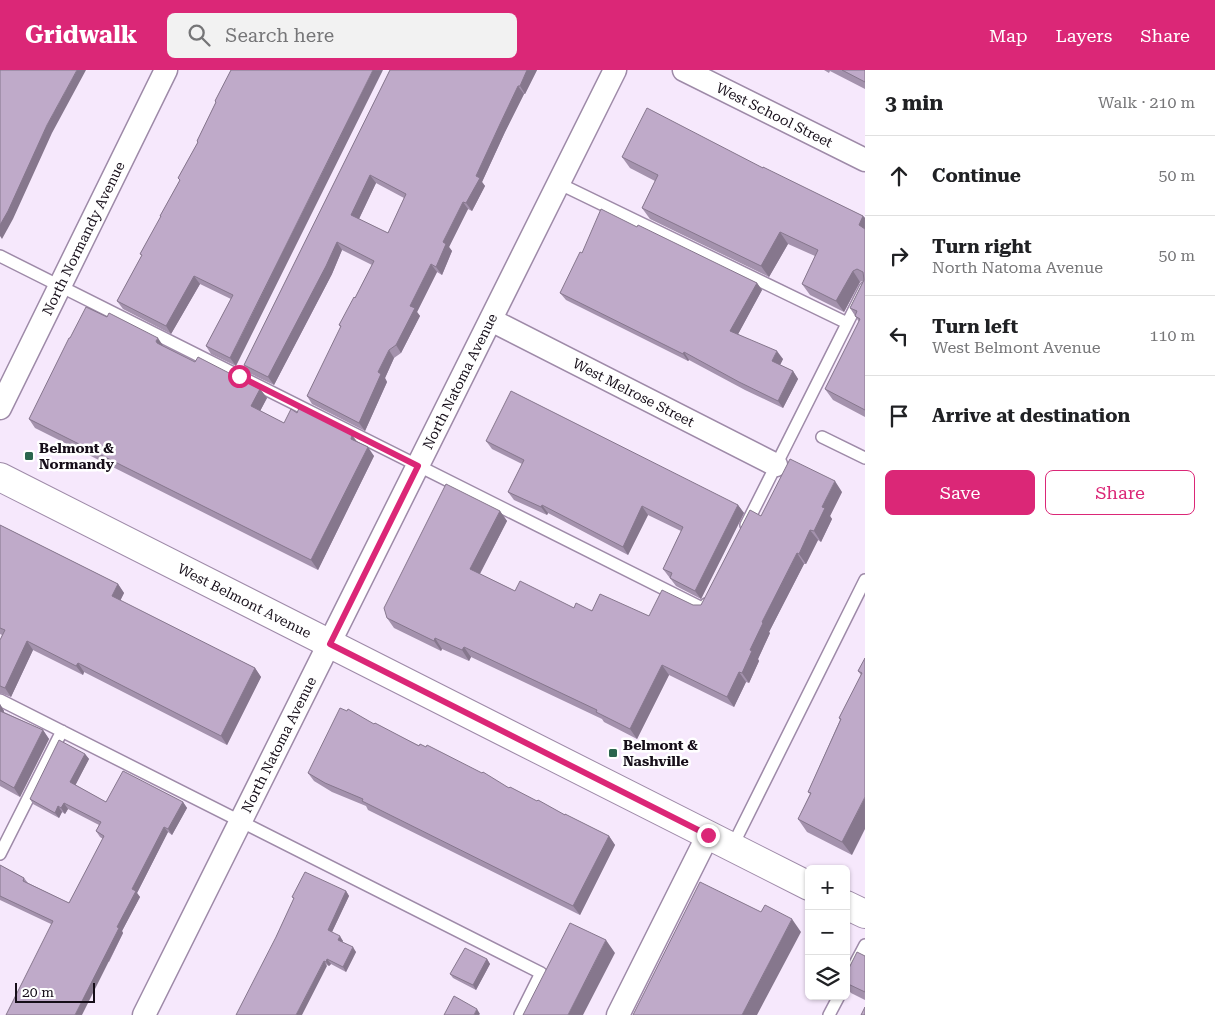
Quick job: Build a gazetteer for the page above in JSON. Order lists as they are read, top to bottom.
{
  "streets": {
    "main road": ["West Belmont Avenue"],
    "street": [
      "West School Street",
      "North Normandy Avenue",
      "North Natoma Avenue",
      "West Melrose Street"
    ]
  },
  "crossings": [
    ["North Natoma Avenue", "West Melrose Street"],
    ["North Natoma Avenue", "West Belmont Avenue"]
  ],
  "places": {
    "transit": ["Belmont & Normandy", "Belmont & Nashville"]
  },
  "scale_bar": "20 m",
  "page": {
    "header": "Gridwalk",
    "search": "Search here",
    "nav": ["Map", "Layers", "Share"],
    "heading": ["3 min", "Walk · 210 m"],
    "list": [
      ["Continue", "50 m"],
      ["Turn right", "North Natoma Avenue", "50 m"],
      ["Turn left", "West Belmont Avenue", "110 m"],
      "Arrive at destination"
    ],
    "buttons": ["Save", "Share"],
    "map_buttons": ["+", "−"],
    "scale": "20 m"
  }
}
